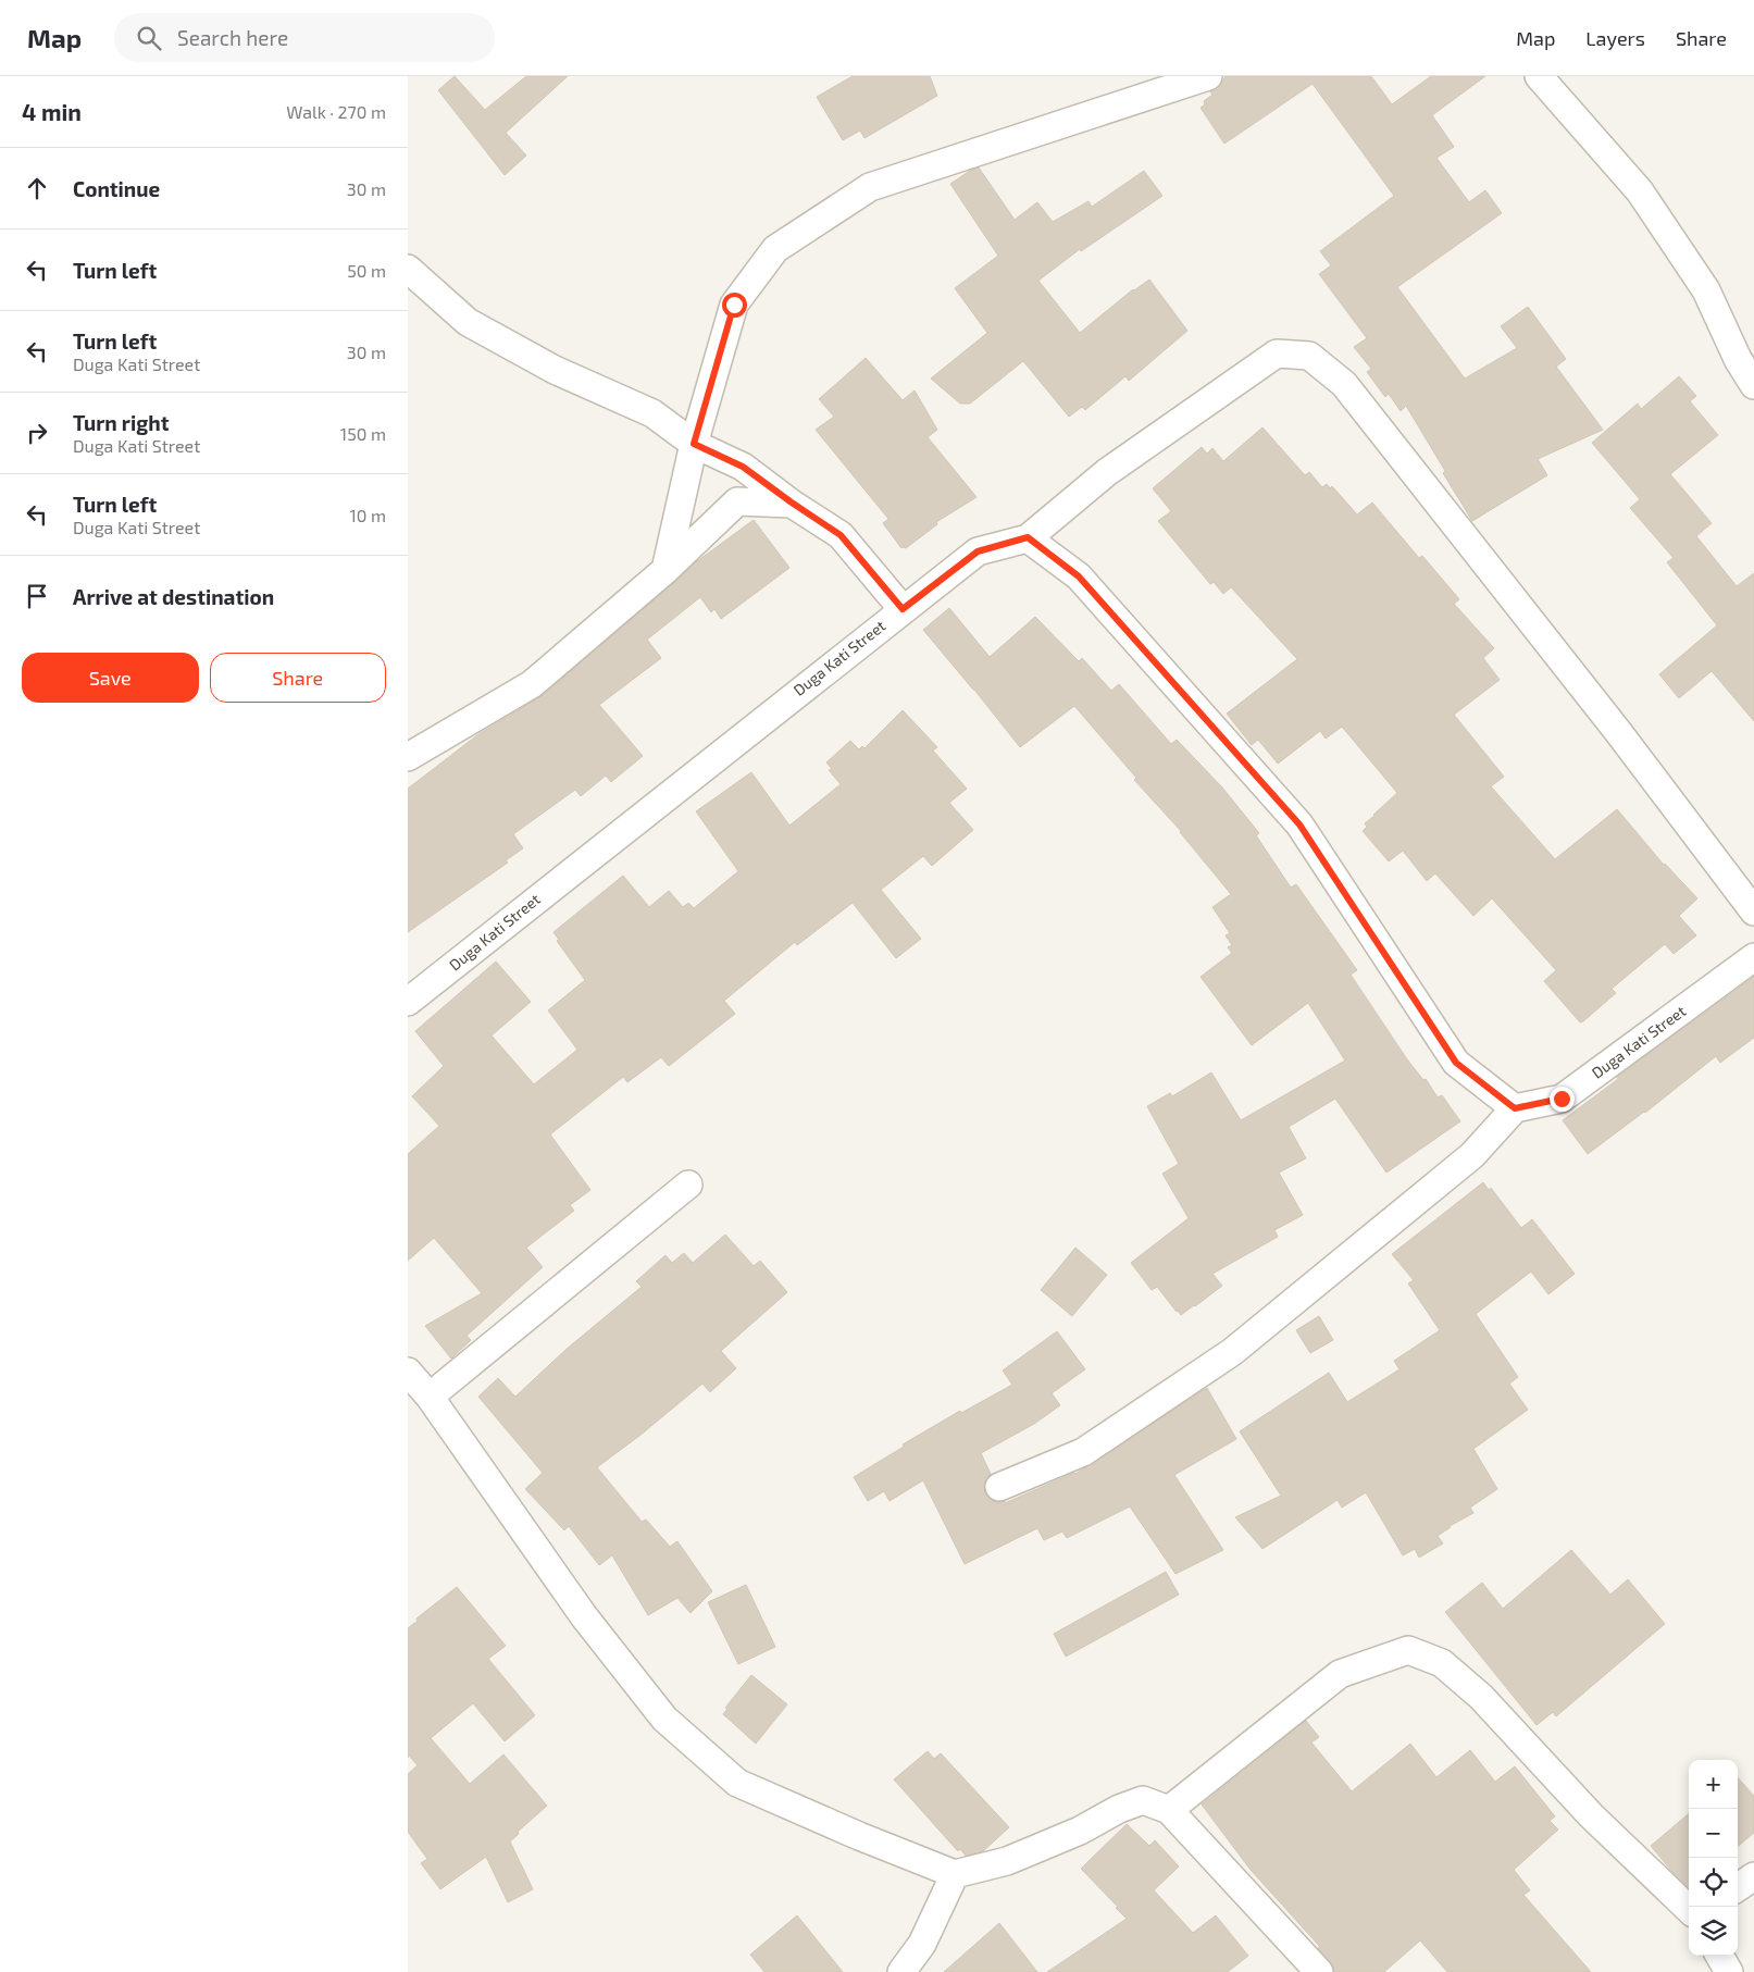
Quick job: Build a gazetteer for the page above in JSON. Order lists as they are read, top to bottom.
{
  "streets": {
    "street": ["Duga Kati Street"]
  },
  "page": {
    "header": "Map",
    "search": "Search here",
    "nav": ["Map", "Layers", "Share"],
    "heading": ["4 min", "Walk · 270 m"],
    "list": [
      ["Continue", "30 m"],
      ["Turn left", "50 m"],
      ["Turn left", "Duga Kati Street", "30 m"],
      ["Turn right", "Duga Kati Street", "150 m"],
      ["Turn left", "Duga Kati Street", "10 m"],
      "Arrive at destination"
    ],
    "buttons": ["Save", "Share"],
    "map_buttons": ["+", "−"]
  }
}
